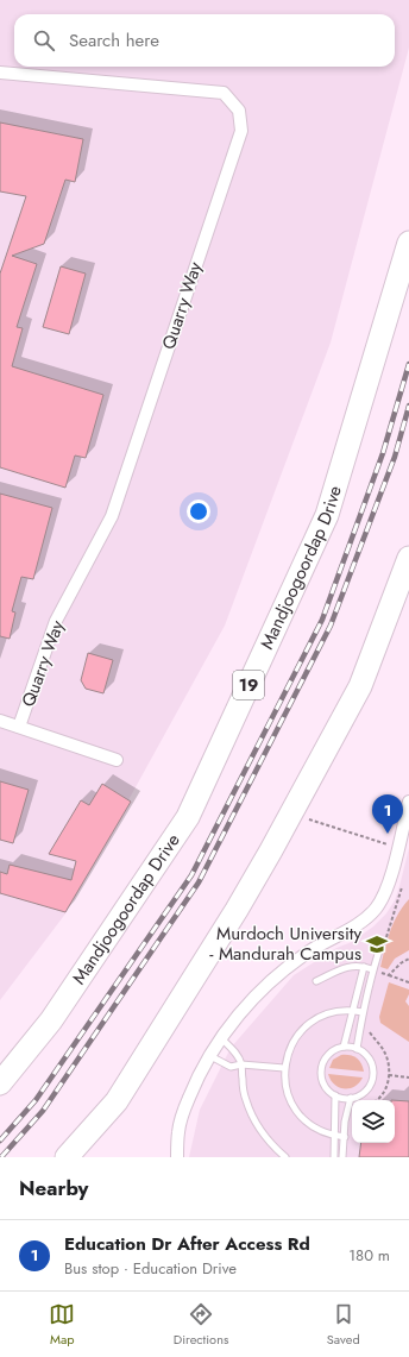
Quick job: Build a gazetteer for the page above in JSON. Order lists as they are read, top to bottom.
{
  "streets": {
    "highway": ["Mandjoogoordap Drive", "19"],
    "street": ["Quarry Way"]
  },
  "places": {
    "school or university": ["Murdoch University - Mandurah Campus"]
  },
  "page": {
    "search": "Search here",
    "pins": "1",
    "heading": "Nearby",
    "list": [
      {
        "mark": "1",
        "name": "Education Dr After Access Rd",
        "note": "Bus stop · Education Drive",
        "value": "180 m"
      }
    ],
    "nav": ["Map", "Directions", "Saved"]
  }
}
